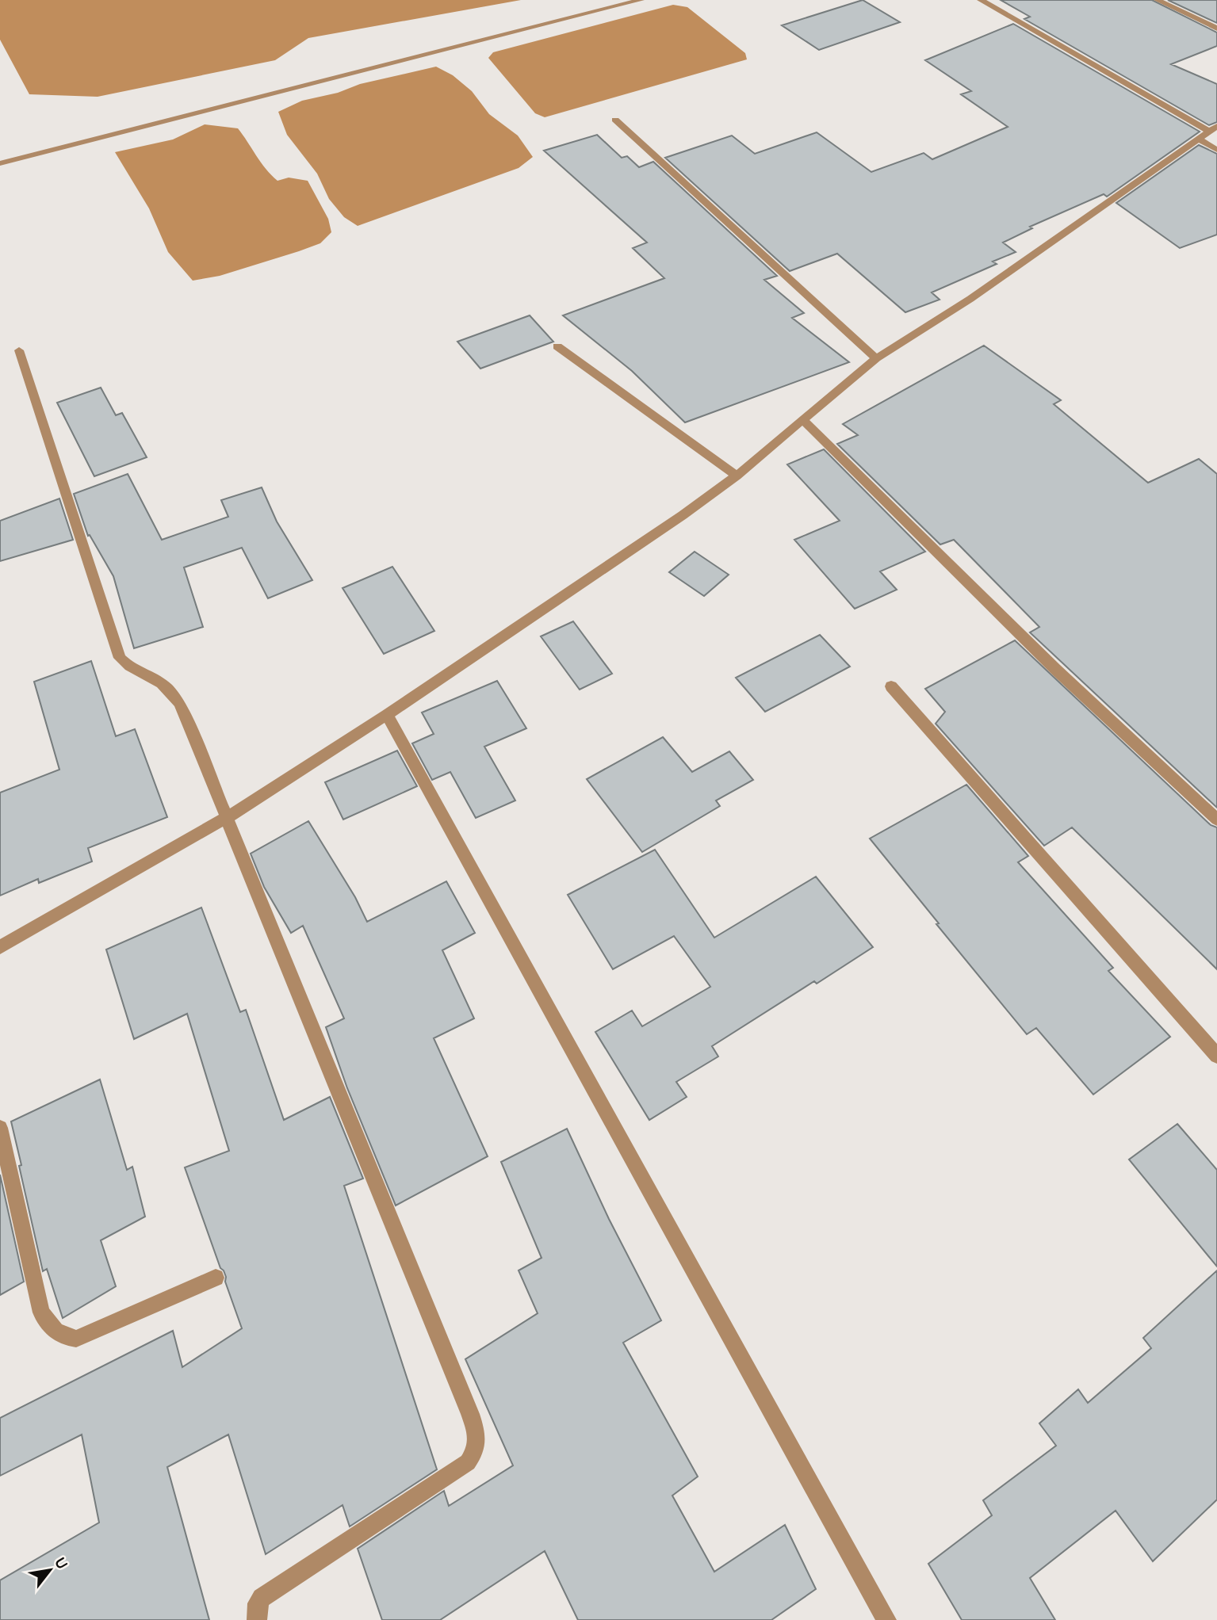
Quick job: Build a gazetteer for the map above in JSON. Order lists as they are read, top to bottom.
{
  "north": "top right"
}
